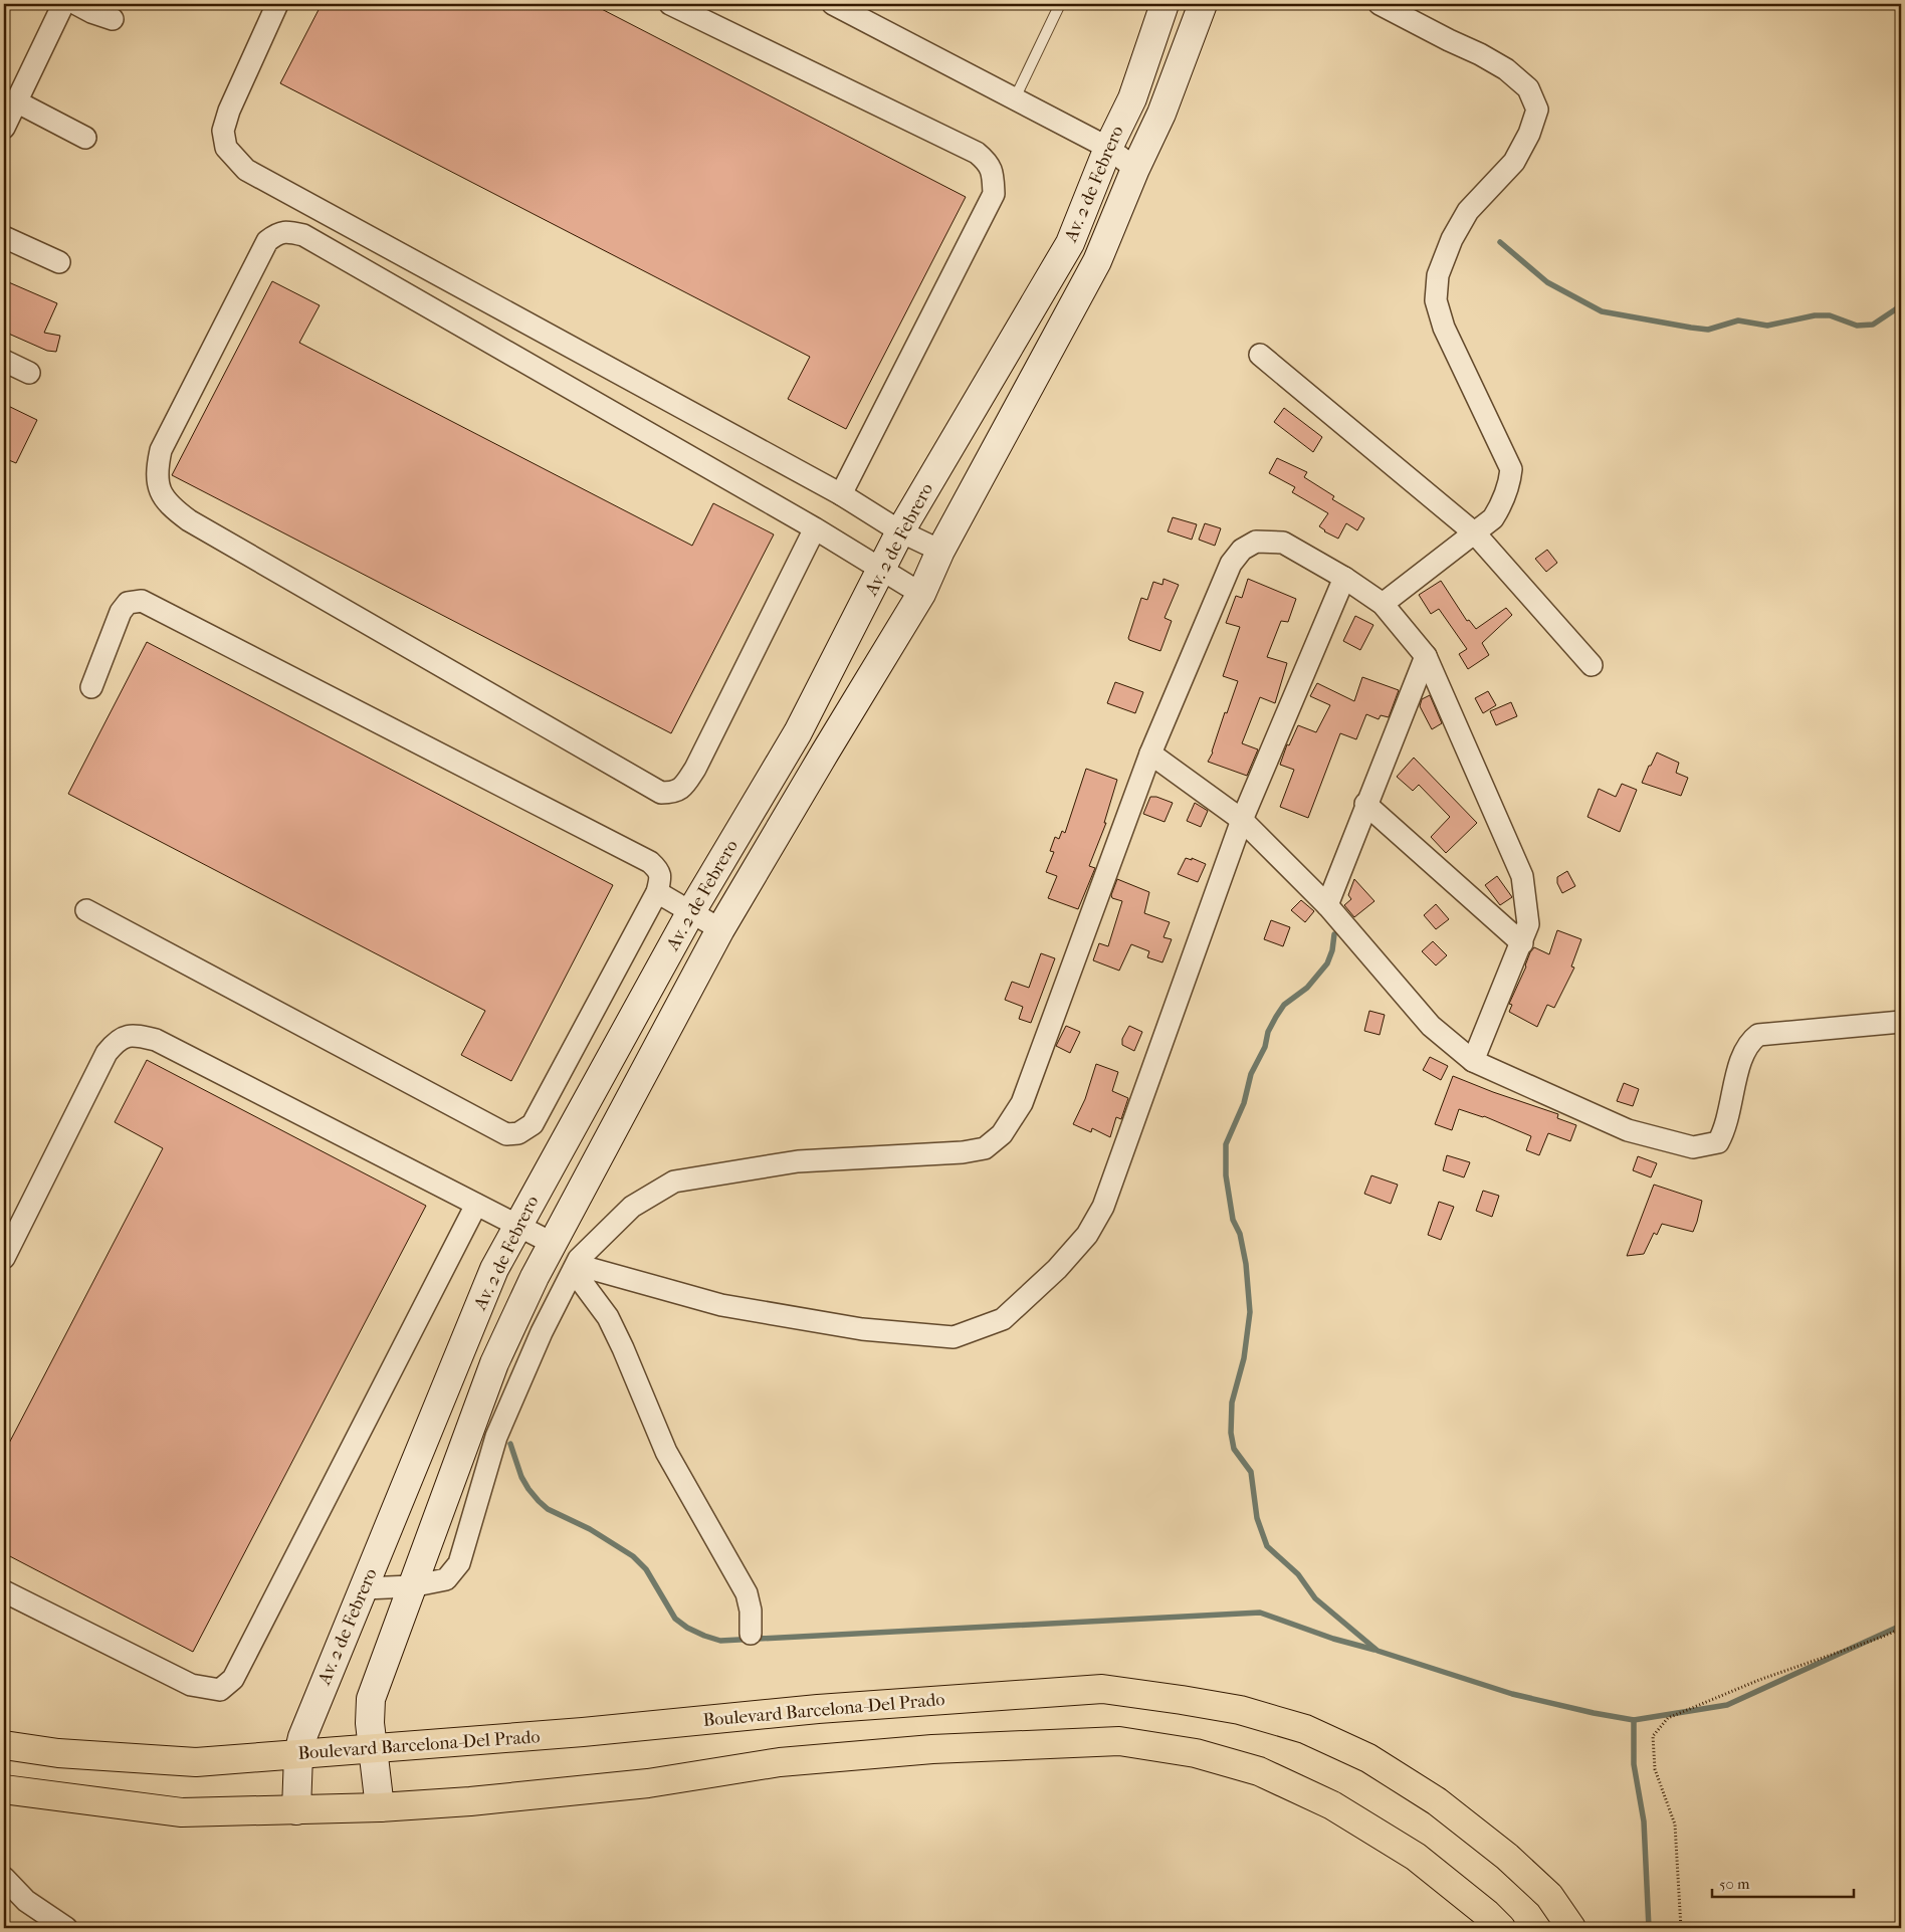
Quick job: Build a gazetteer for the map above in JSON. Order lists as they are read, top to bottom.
{
  "streets": {
    "main road": ["Av. 2 de Febrero", "Boulevard Barcelona-Del Prado"]
  },
  "crossings": [
    ["Av. 2 de Febrero", "Boulevard Barcelona-Del Prado"]
  ],
  "scale_bar": "50 m"
}
